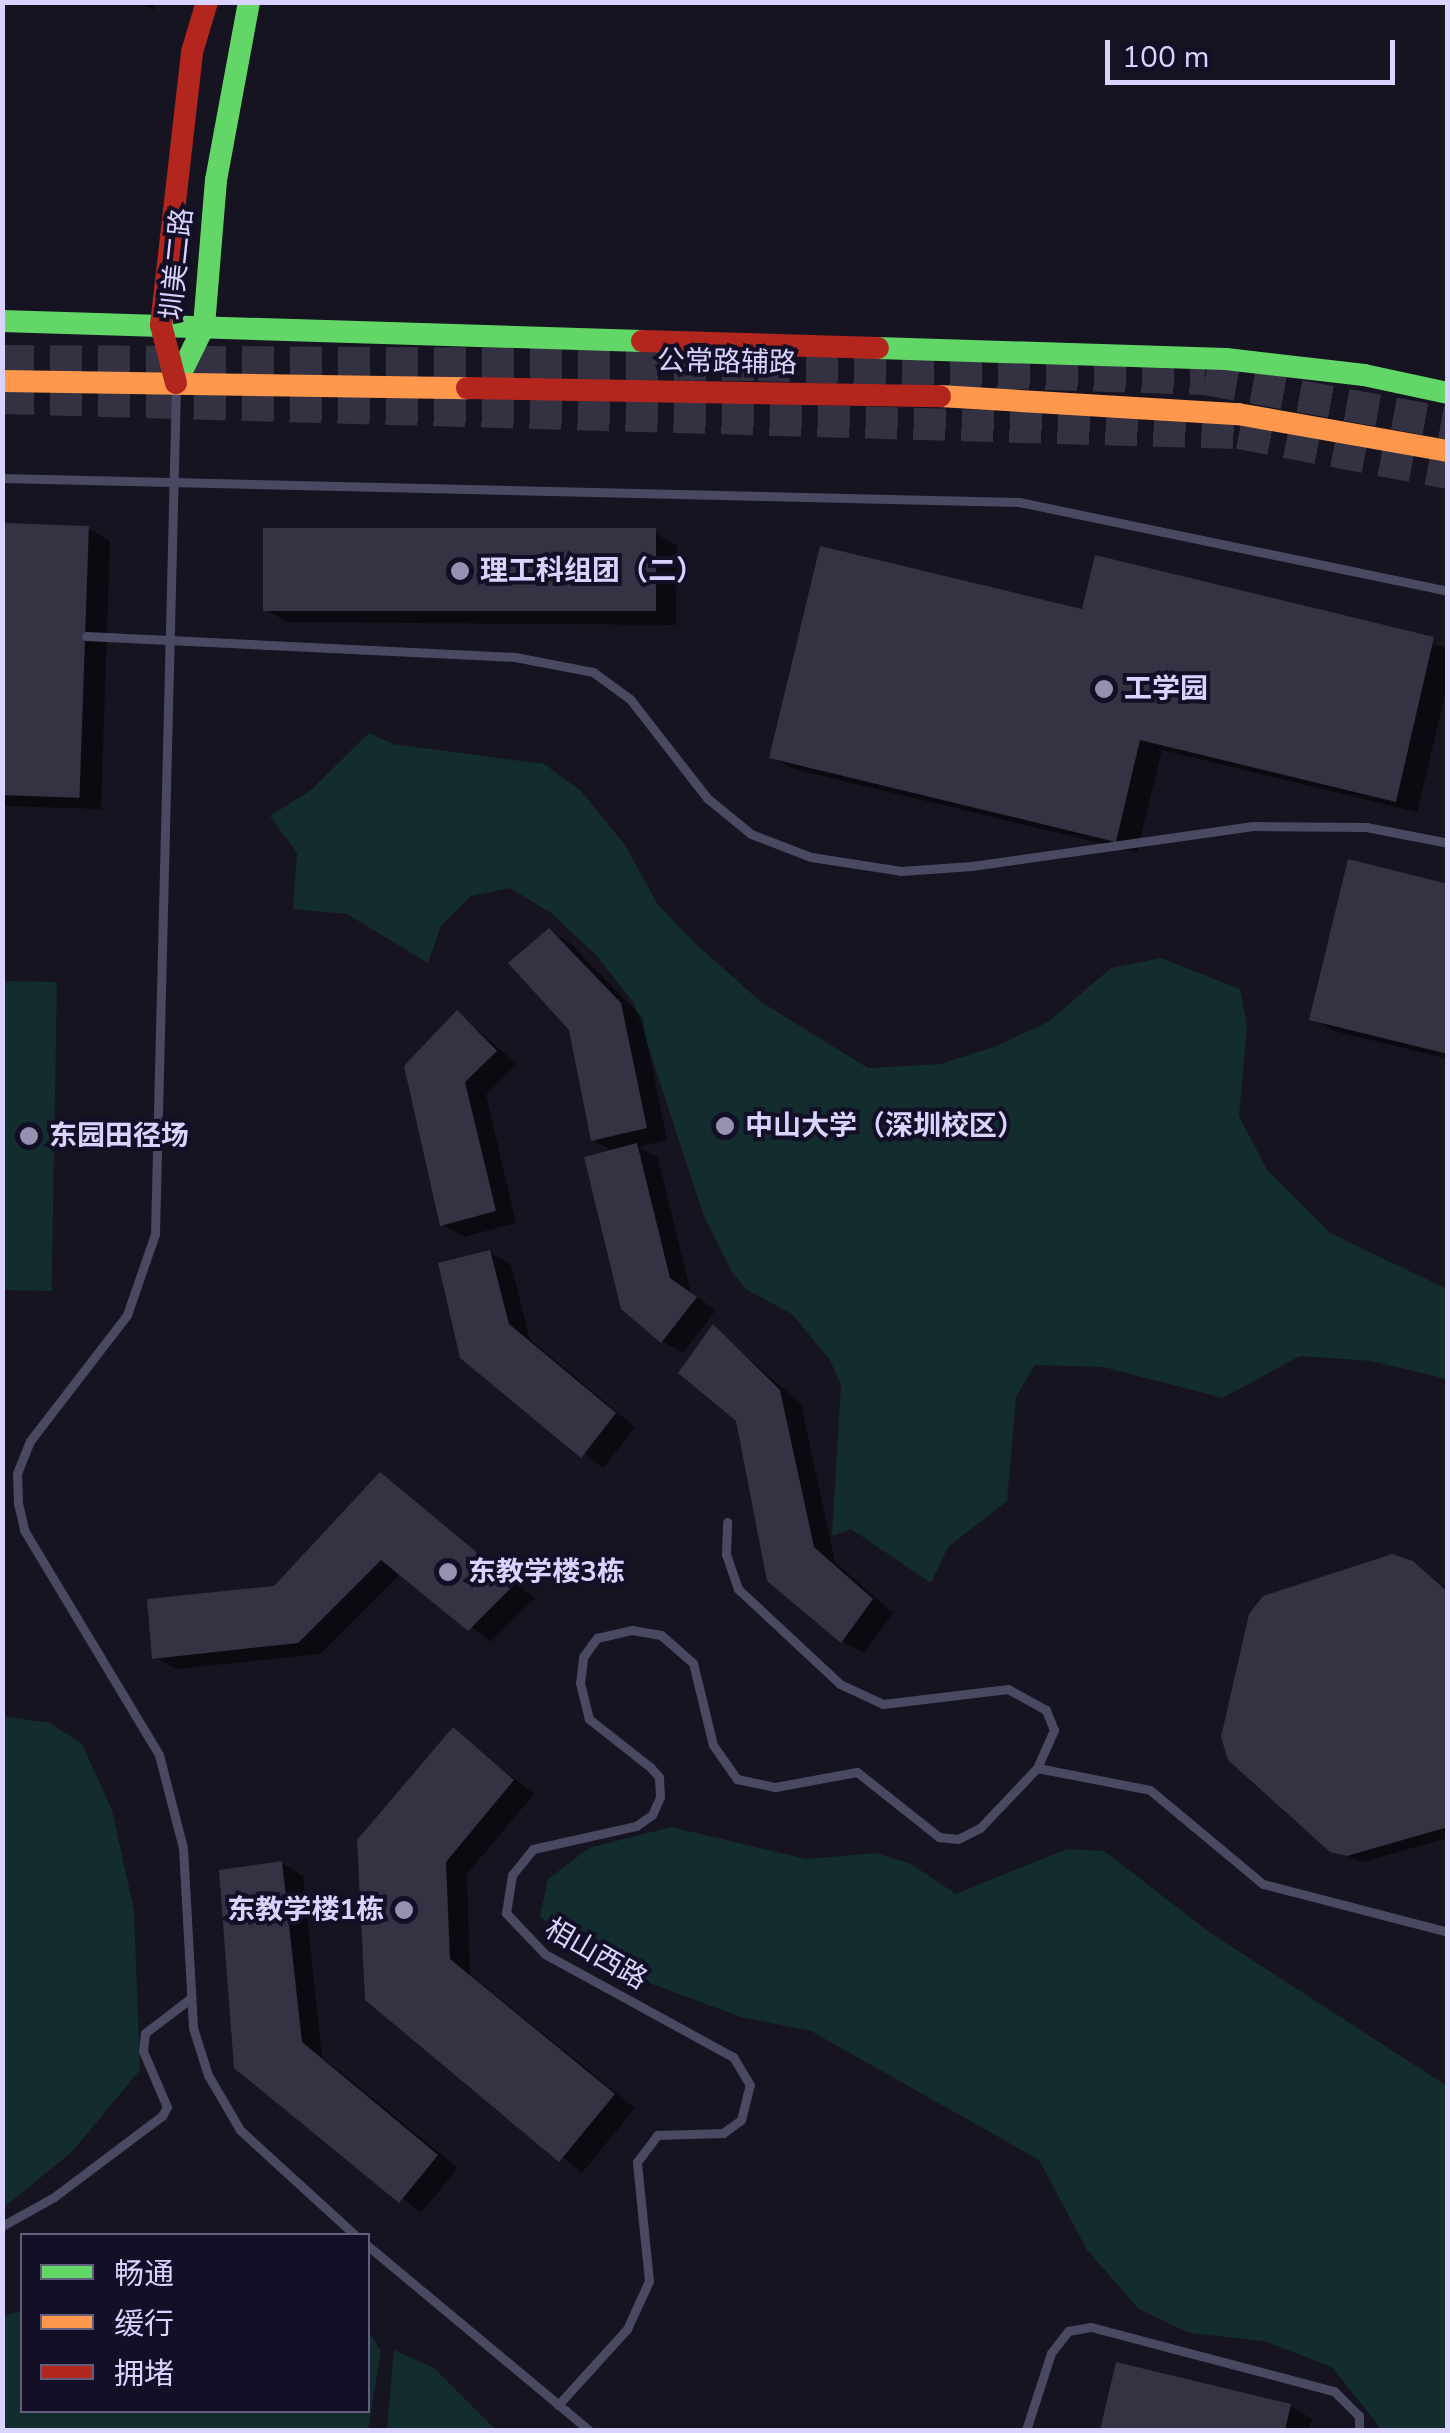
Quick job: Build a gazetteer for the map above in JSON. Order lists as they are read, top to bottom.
{
  "streets": {
    "main road": ["圳美二路", "公常路辅路"],
    "lane": ["相山西路"]
  },
  "crossings": [
    ["圳美二路", "公常路辅路"]
  ],
  "places": [
    "理工科组团（二）",
    "工学园",
    "中山大学（深圳校区）",
    "东园田径场",
    "东教学楼3栋",
    "东教学楼1栋"
  ],
  "legend": ["畅通", "缓行", "拥堵"],
  "scale_bar": "100 m"
}
